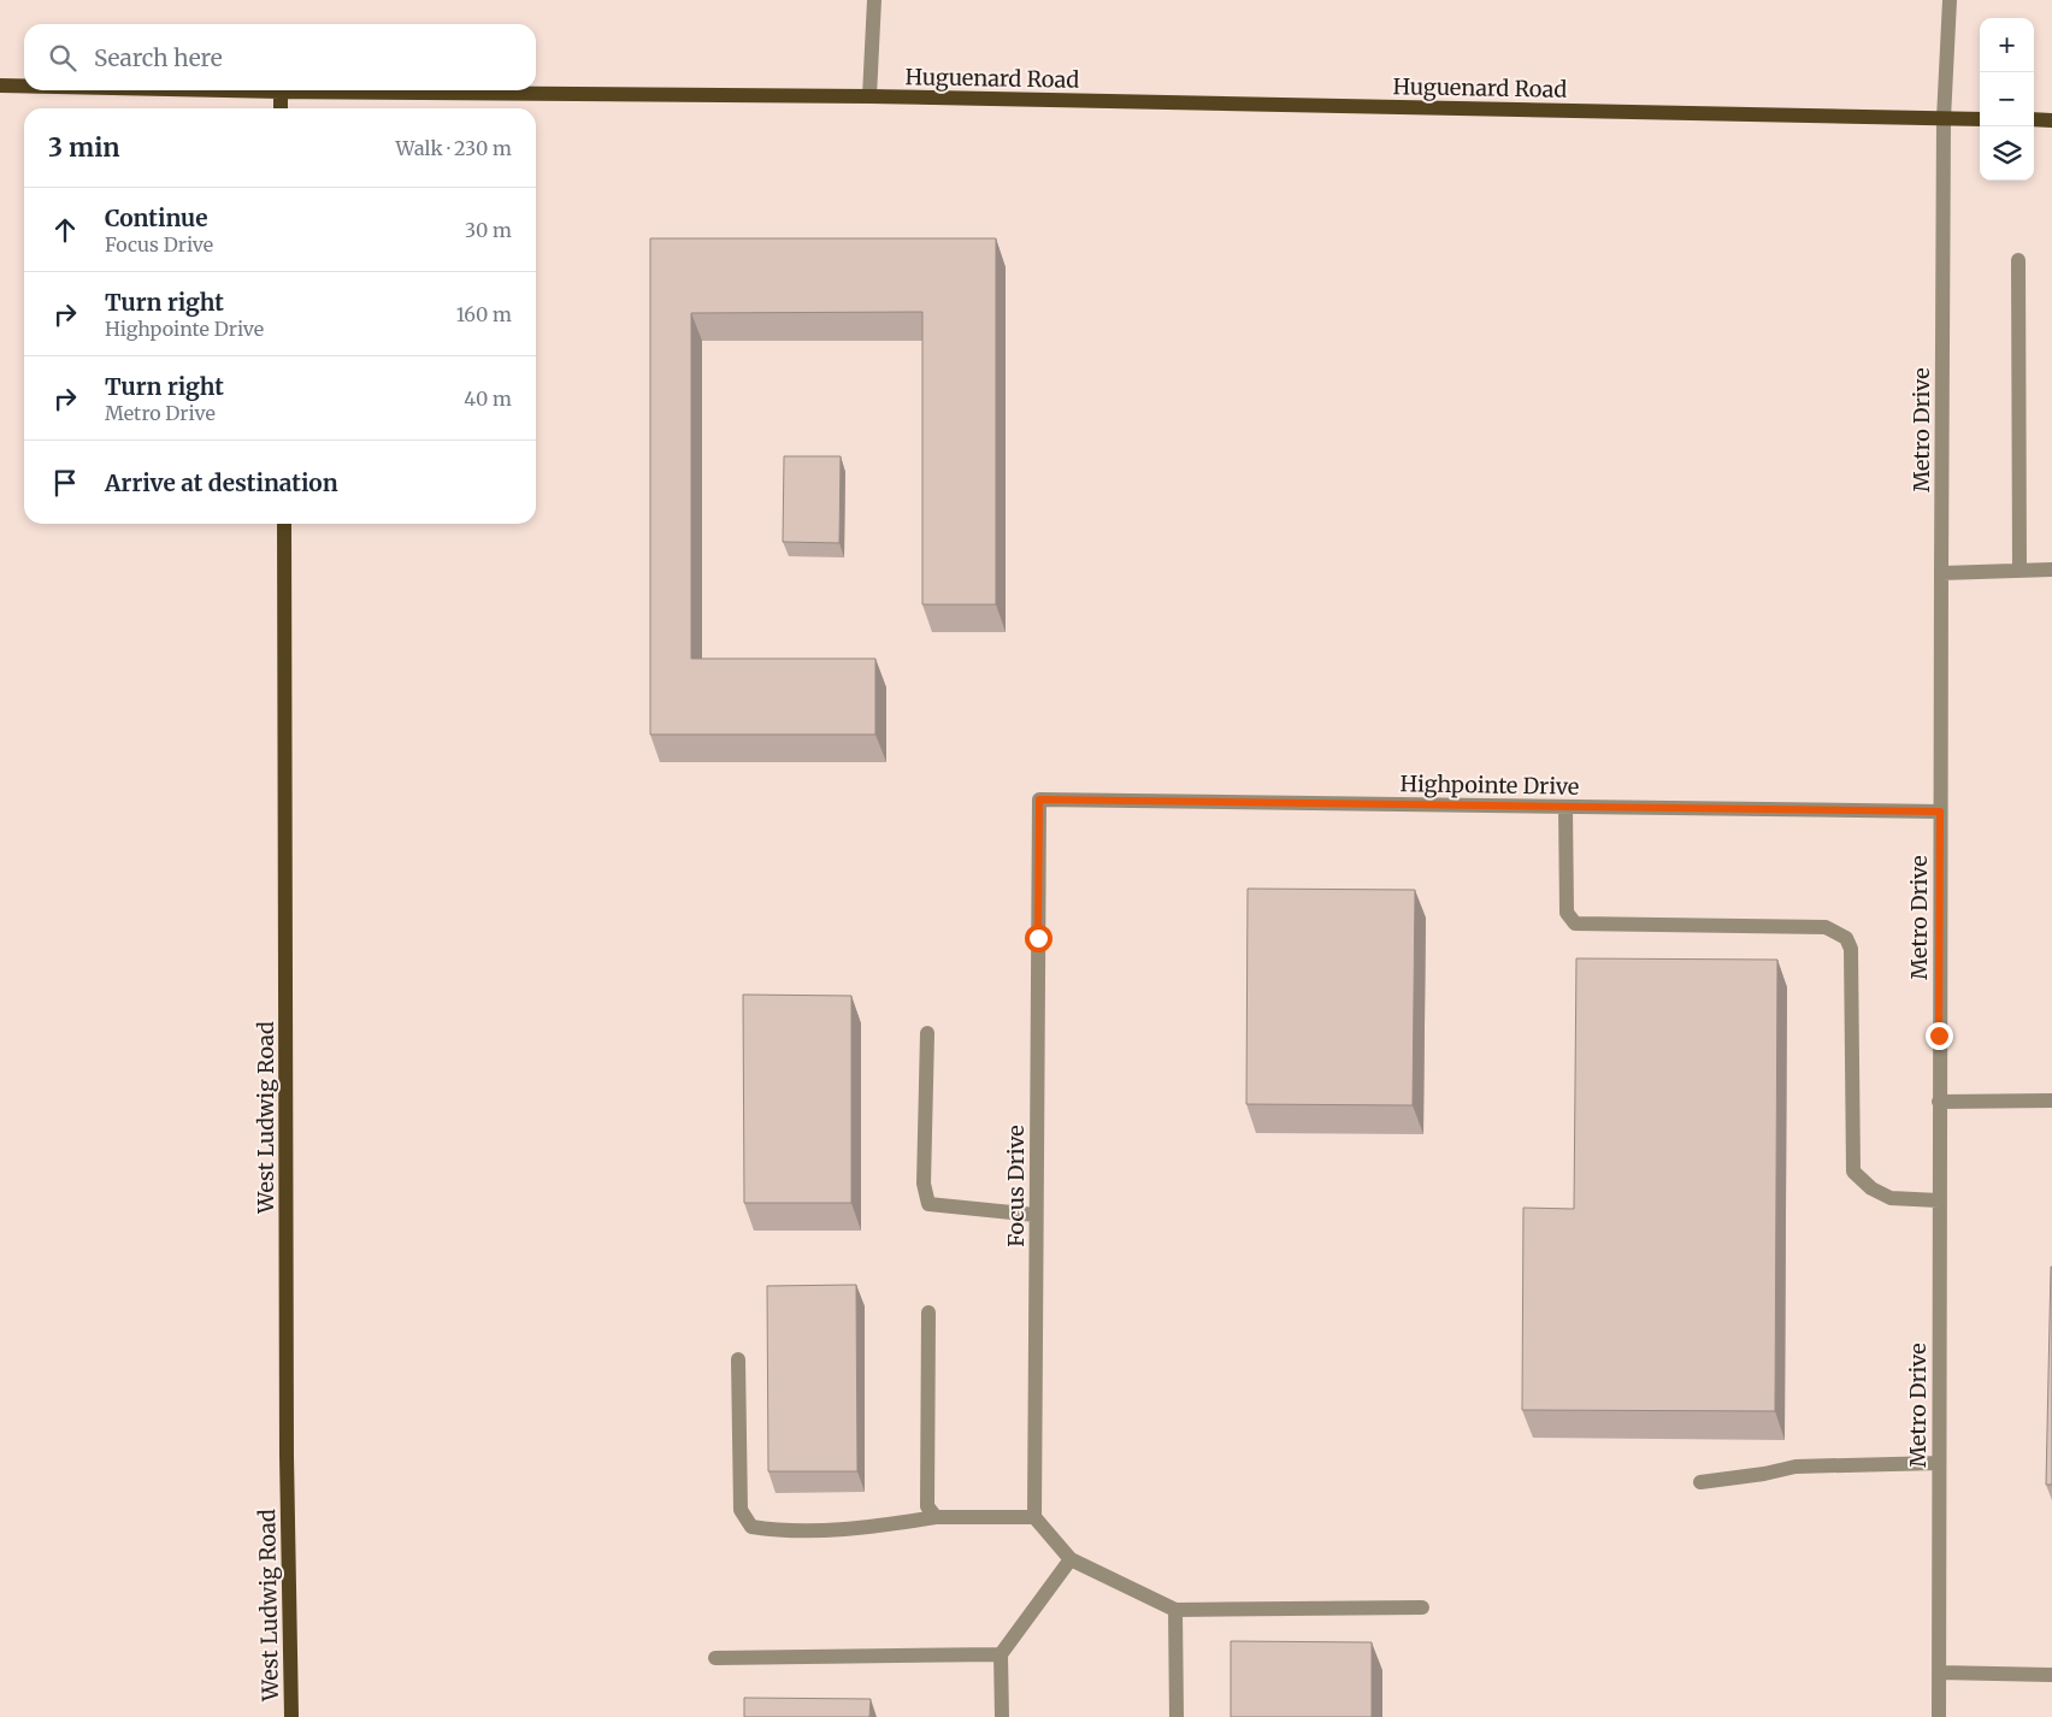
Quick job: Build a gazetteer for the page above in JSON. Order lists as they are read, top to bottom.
{
  "streets": {
    "main road": ["Huguenard Road", "West Ludwig Road"],
    "street": ["Metro Drive", "Highpointe Drive", "Focus Drive"]
  },
  "crossings": [
    ["Huguenard Road", "Metro Drive"],
    ["Metro Drive", "Highpointe Drive"],
    ["Highpointe Drive", "Focus Drive"]
  ],
  "page": {
    "map_buttons": ["+", "−"],
    "search": "Search here",
    "heading": ["3 min", "Walk · 230 m"],
    "list": [
      ["Continue", "Focus Drive", "30 m"],
      ["Turn right", "Highpointe Drive", "160 m"],
      ["Turn right", "Metro Drive", "40 m"],
      "Arrive at destination"
    ]
  }
}
